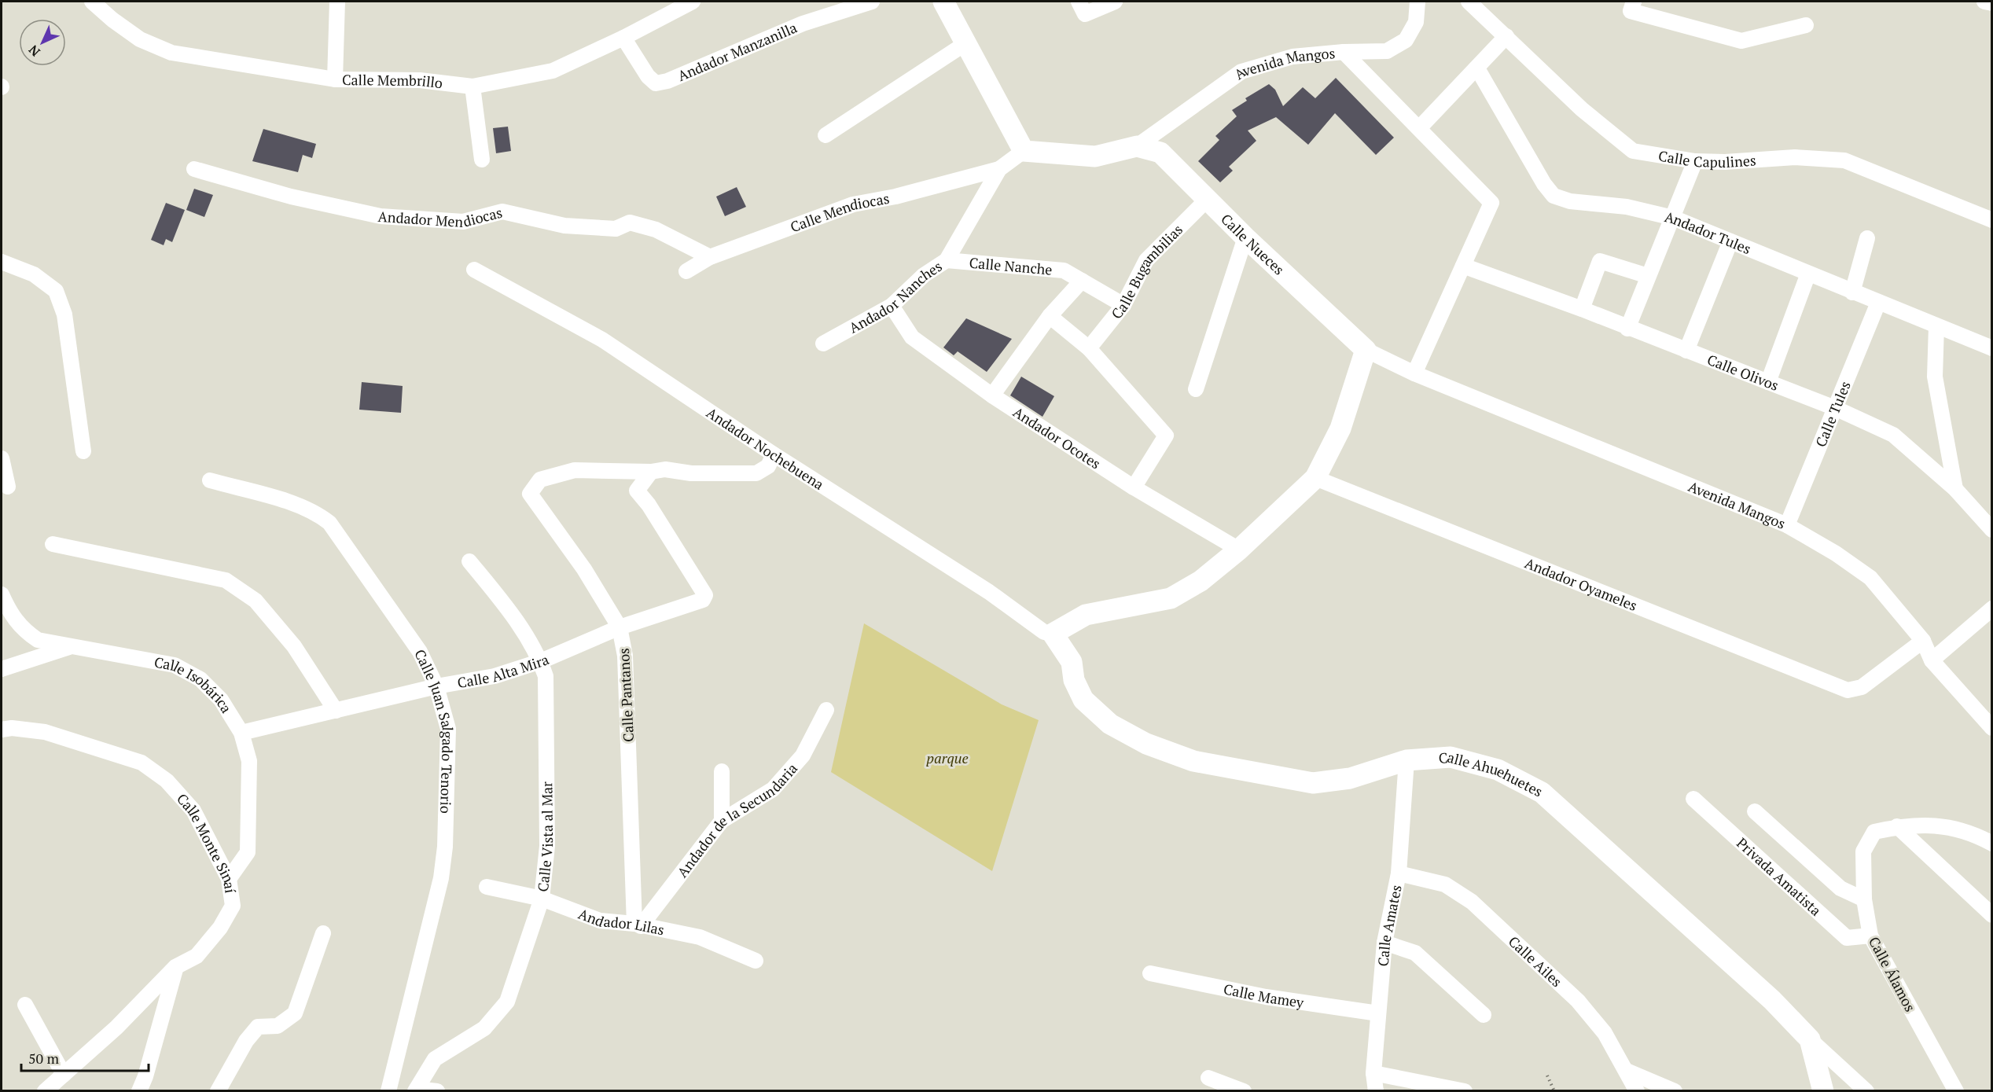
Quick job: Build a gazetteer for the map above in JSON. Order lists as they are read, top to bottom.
{
  "streets": {
    "main road": ["Avenida Mangos", "Calle Nueces", "Calle Ahuehuetes"],
    "street": [
      "Andador Manzanilla",
      "Calle Membrillo",
      "Calle Capulines",
      "Andador Mendiocas",
      "Calle Mendiocas",
      "Andador Tules",
      "Calle Nanche",
      "Calle Bugambilias",
      "Andador Nanches",
      "Calle Olivos",
      "Calle Tules",
      "Andador Ocotes",
      "Andador Nochebuena",
      "Andador Oyameles",
      "Calle Alta Mira",
      "Calle Isobárica",
      "Calle Pantanos",
      "Calle Juan Salgado Tenorio",
      "Andador de la Secundaria",
      "Calle Vista al Mar",
      "Calle Monte Sinaí",
      "Privada Amatista",
      "Andador Lilas",
      "Calle Amates",
      "Calle Ailes",
      "Calle Álamos",
      "Calle Mamey"
    ]
  },
  "crossings": [
    ["Andador Manzanilla", "Calle Membrillo"],
    ["Avenida Mangos", "Calle Nueces"],
    ["Avenida Mangos", "Andador Nanches"],
    ["Avenida Mangos", "Calle Olivos"],
    ["Avenida Mangos", "Calle Tules"],
    ["Avenida Mangos", "Andador Oyameles"],
    ["Andador Mendiocas", "Calle Mendiocas"],
    ["Calle Mendiocas", "Andador Nanches"],
    ["Andador Tules", "Calle Tules"],
    ["Calle Nueces", "Calle Bugambilias"],
    ["Calle Nanche", "Calle Bugambilias"],
    ["Calle Nanche", "Andador Nanches"],
    ["Andador Nanches", "Andador Ocotes"],
    ["Calle Olivos", "Calle Tules"],
    ["Andador Nochebuena", "Calle Ahuehuetes"],
    ["Calle Alta Mira", "Calle Isobárica"],
    ["Calle Alta Mira", "Calle Pantanos"],
    ["Calle Alta Mira", "Calle Juan Salgado Tenorio"],
    ["Calle Alta Mira", "Calle Vista al Mar"],
    ["Calle Isobárica", "Calle Monte Sinaí"],
    ["Calle Pantanos", "Andador de la Secundaria"],
    ["Calle Pantanos", "Andador Lilas"],
    ["Calle Ahuehuetes", "Calle Amates"],
    ["Andador de la Secundaria", "Andador Lilas"],
    ["Calle Vista al Mar", "Andador Lilas"],
    ["Privada Amatista", "Calle Álamos"],
    ["Calle Amates", "Calle Ailes"],
    ["Calle Amates", "Calle Mamey"]
  ],
  "parks": ["parque"],
  "scale_bar": "50 m",
  "north": "bottom left"
}
